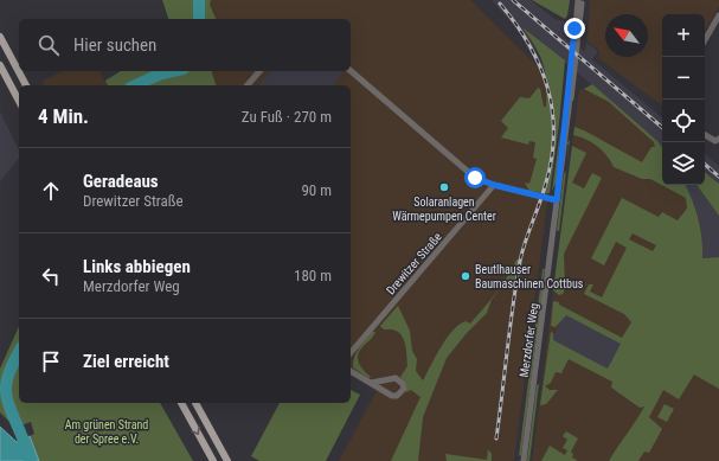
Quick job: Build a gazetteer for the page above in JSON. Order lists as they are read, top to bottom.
{
  "streets": {
    "street": ["Drewitzer Straße", "Merzdorfer Weg"]
  },
  "parks": ["Am grünen Strand der Spree e.V."],
  "places": ["Solaranlagen Wärmepumpen Center", "Beutlhauser Baumaschinen Cottbus"],
  "north": "top left",
  "page": {
    "map_buttons": ["+", "−"],
    "search": "Hier suchen",
    "heading": ["4 Min.", "Zu Fuß · 270 m"],
    "list": [
      ["Geradeaus", "Drewitzer Straße", "90 m"],
      ["Links abbiegen", "Merzdorfer Weg", "180 m"],
      "Ziel erreicht"
    ]
  }
}
